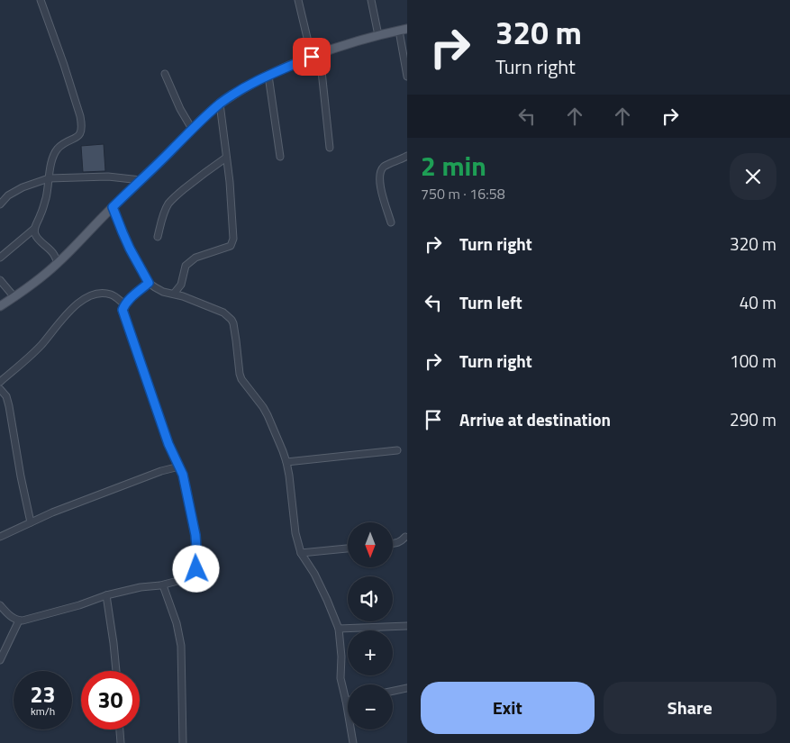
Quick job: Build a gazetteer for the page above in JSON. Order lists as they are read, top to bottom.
{
  "north": "bottom",
  "page": {
    "turn": ["320 m", "Turn right"],
    "heading": ["2 min", "750 m · 16:58"],
    "list": [
      {
        "name": "Turn right",
        "value": "320 m"
      },
      {
        "name": "Turn left",
        "value": "40 m"
      },
      {
        "name": "Turn right",
        "value": "100 m"
      },
      {
        "name": "Arrive at destination",
        "value": "290 m"
      }
    ],
    "map_buttons": ["+", "−"],
    "speed": "23 km/h",
    "limit": "30",
    "buttons": ["Exit", "Share"]
  }
}
